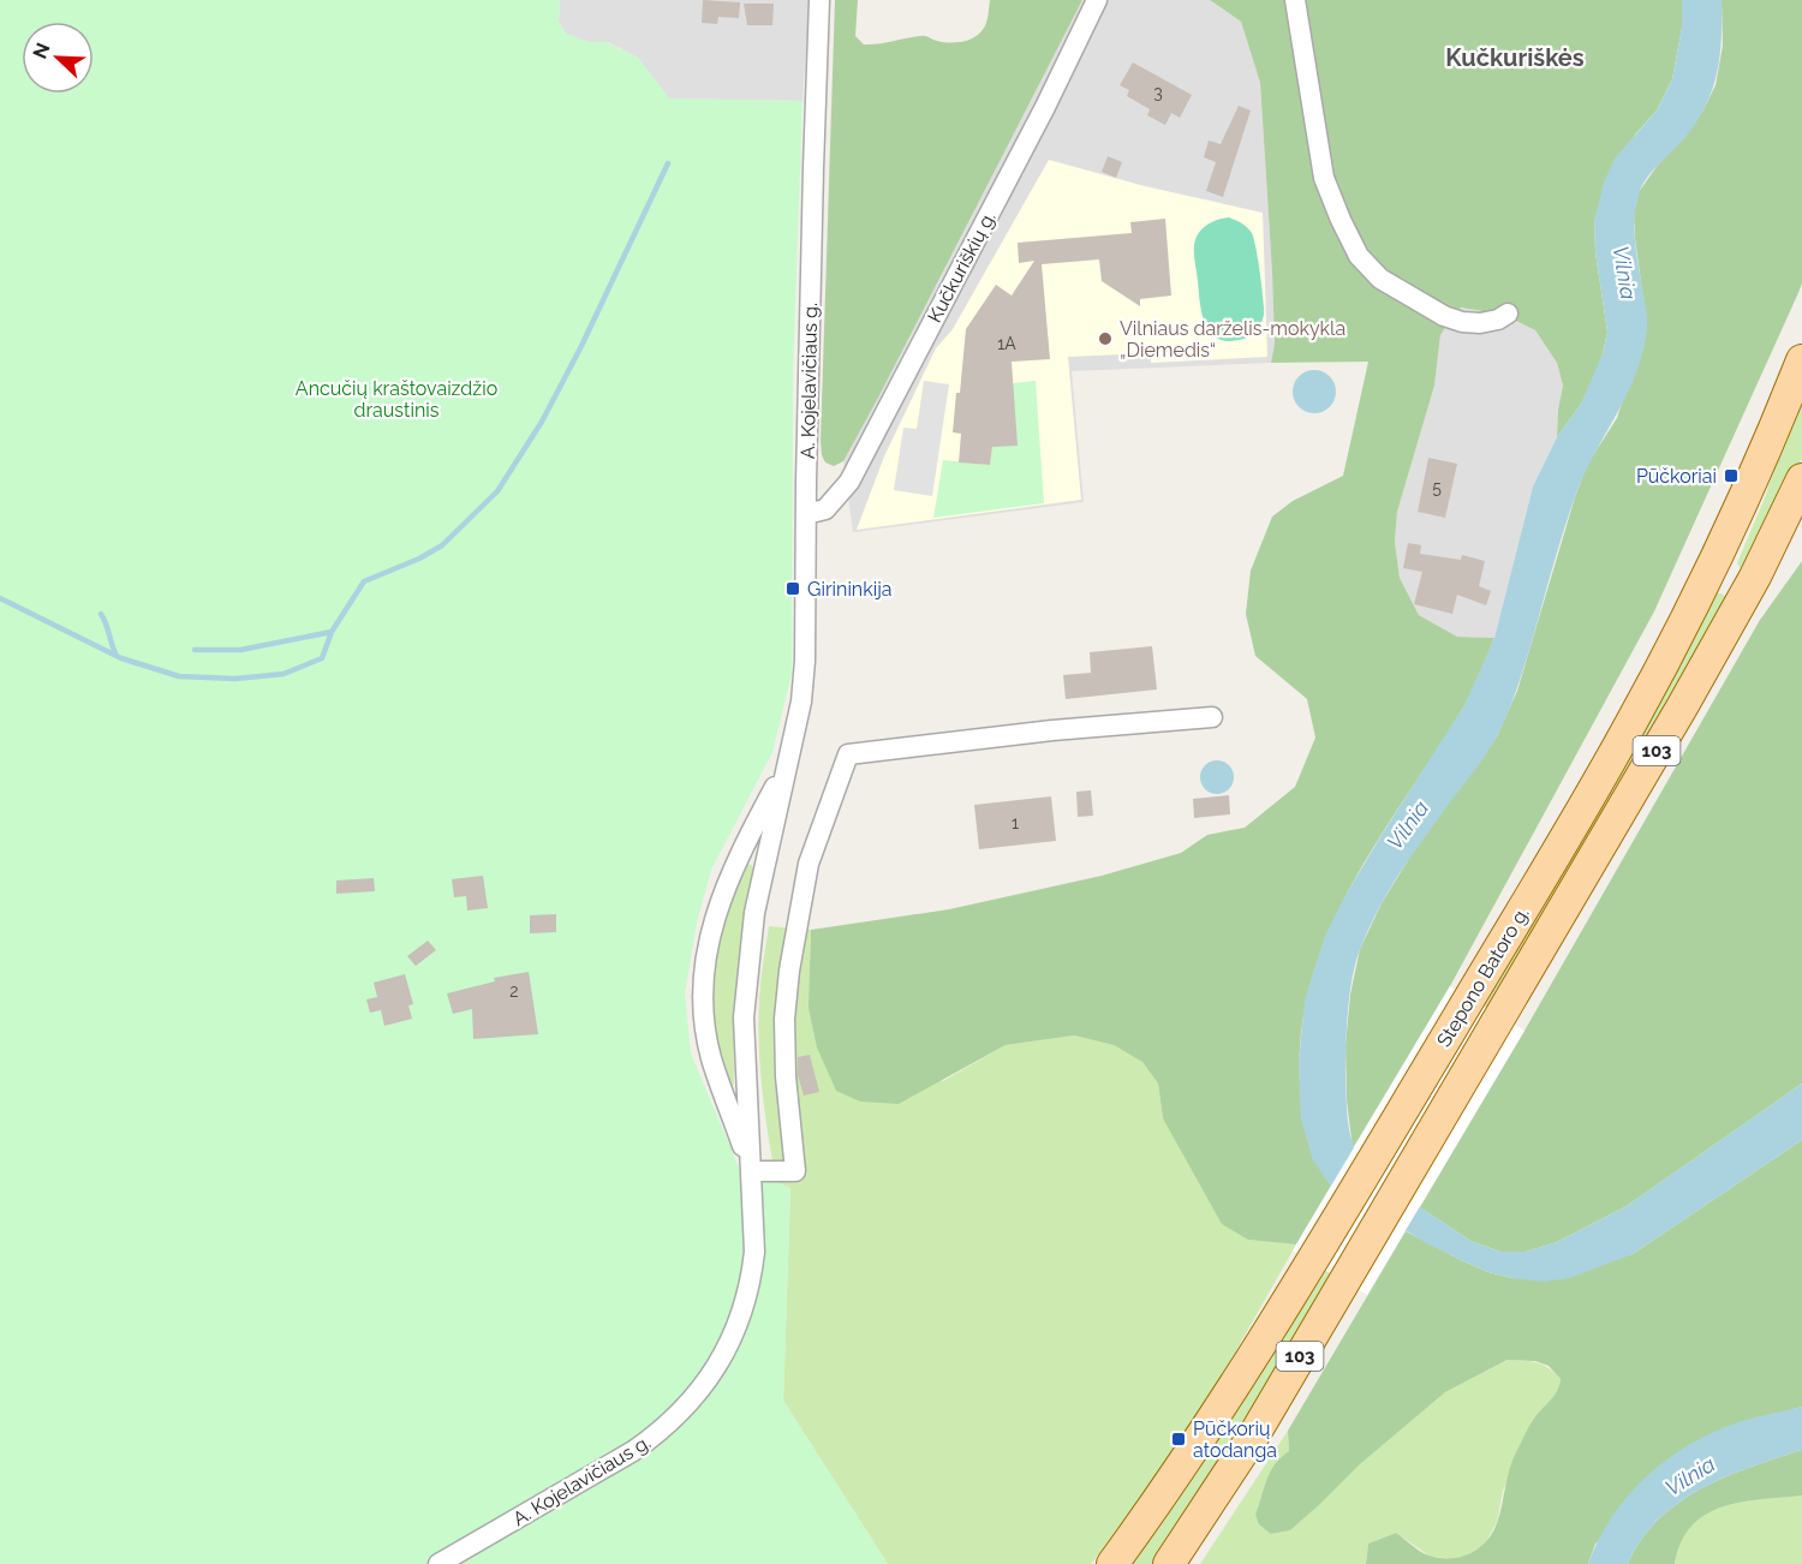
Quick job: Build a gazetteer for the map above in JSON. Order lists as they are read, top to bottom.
{
  "streets": {
    "main road": ["103", "Stepono Batoro g."],
    "street": ["Kučkuriškių g.", "A. Kojelavičiaus g."]
  },
  "crossings": [
    ["Kučkuriškių g.", "A. Kojelavičiaus g."]
  ],
  "districts": ["Kučkuriškės"],
  "water": ["Vilnia"],
  "parks": ["Ancučių kraštovaizdžio draustinis"],
  "places": {
    "other": ["Vilniaus darželis-mokykla „Diemedis“"],
    "transit": ["Pūčkoriai", "Girininkija", "Pūčkorių atodanga"]
  },
  "house_numbers": [
    "3",
    "1A",
    "5",
    "1",
    "2"
  ],
  "north": "top left"
}
